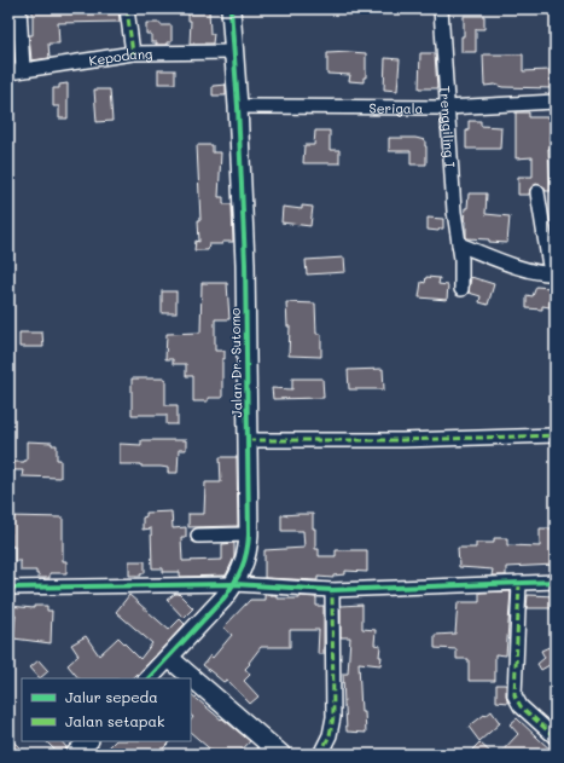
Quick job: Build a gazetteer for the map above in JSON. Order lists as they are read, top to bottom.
{
  "streets": {
    "street": [
      "Kepodang",
      "Serigala",
      "Trenggiling I",
      "Jalan Dr. Sutomo"
    ]
  },
  "crossings": [
    ["Kepodang", "Jalan Dr. Sutomo"],
    ["Serigala", "Trenggiling I"],
    ["Serigala", "Jalan Dr. Sutomo"]
  ],
  "legend": ["Jalur sepeda", "Jalan setapak"]
}
